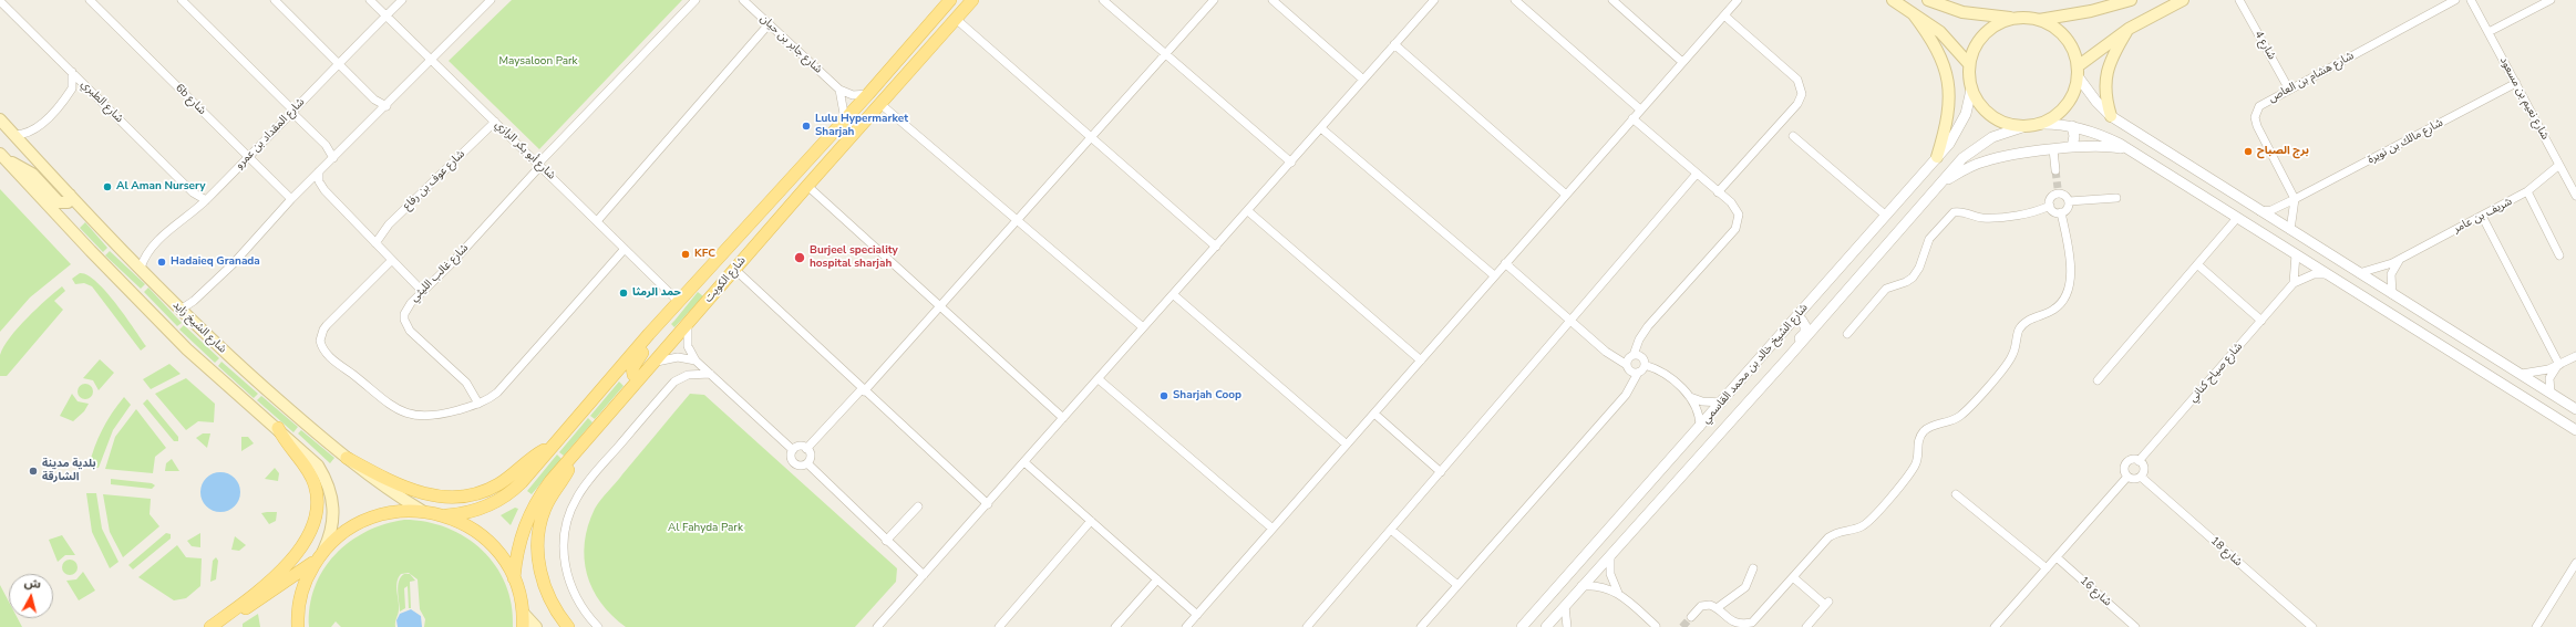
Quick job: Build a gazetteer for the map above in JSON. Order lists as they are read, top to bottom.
{
  "streets": {
    "main road": ["شارع الكويت", "شارع الشيخ زايد"],
    "street": [
      "شارع جابر بن حيان",
      "شارع 4",
      "شارع هشام بن العاص",
      "شارع نعيم بن مسعود",
      "6b شارع",
      "شارع الطبري",
      "شارع المقداد بن عمرو",
      "شارع مالك بن نويرة",
      "شارع أبو بكر الرازي",
      "شارع عوف بن رفاع",
      "شريف بن عامر",
      "شارع غالب الليثي",
      "شارع الشيخ خالد بن محمد القاسمي",
      "شارع صياح كناني",
      "شارع 18",
      "شارع 16"
    ]
  },
  "crossings": [
    ["شارع جابر بن حيان", "شارع الكويت"],
    ["شارع 4", "شارع هشام بن العاص"],
    ["شارع هشام بن العاص", "شارع مالك بن نويرة"],
    ["شارع نعيم بن مسعود", "شارع مالك بن نويرة"],
    ["شارع نعيم بن مسعود", "شريف بن عامر"],
    ["6b شارع", "شارع المقداد بن عمرو"],
    ["شارع الطبري", "شارع المقداد بن عمرو"],
    ["شارع المقداد بن عمرو", "شارع أبو بكر الرازي"],
    ["شارع المقداد بن عمرو", "شارع الشيخ زايد"],
    ["شارع أبو بكر الرازي", "شارع عوف بن رفاع"],
    ["شارع أبو بكر الرازي", "شارع غالب الليثي"],
    ["شارع أبو بكر الرازي", "شارع الكويت"],
    ["شارع صياح كناني", "شارع 18"]
  ],
  "parks": ["Maysaloon Park", "Al Fahyda Park"],
  "places": [
    "Lulu Hypermarket Sharjah",
    "برج الصباح",
    "Al Aman Nursery",
    "KFC",
    "Burjeel speciality hospital sharjah",
    "Hadaieq Granada",
    "حمد الرمثا",
    "Sharjah Coop",
    "بلدية مدينة الشارقة"
  ],
  "north": "top"
}
